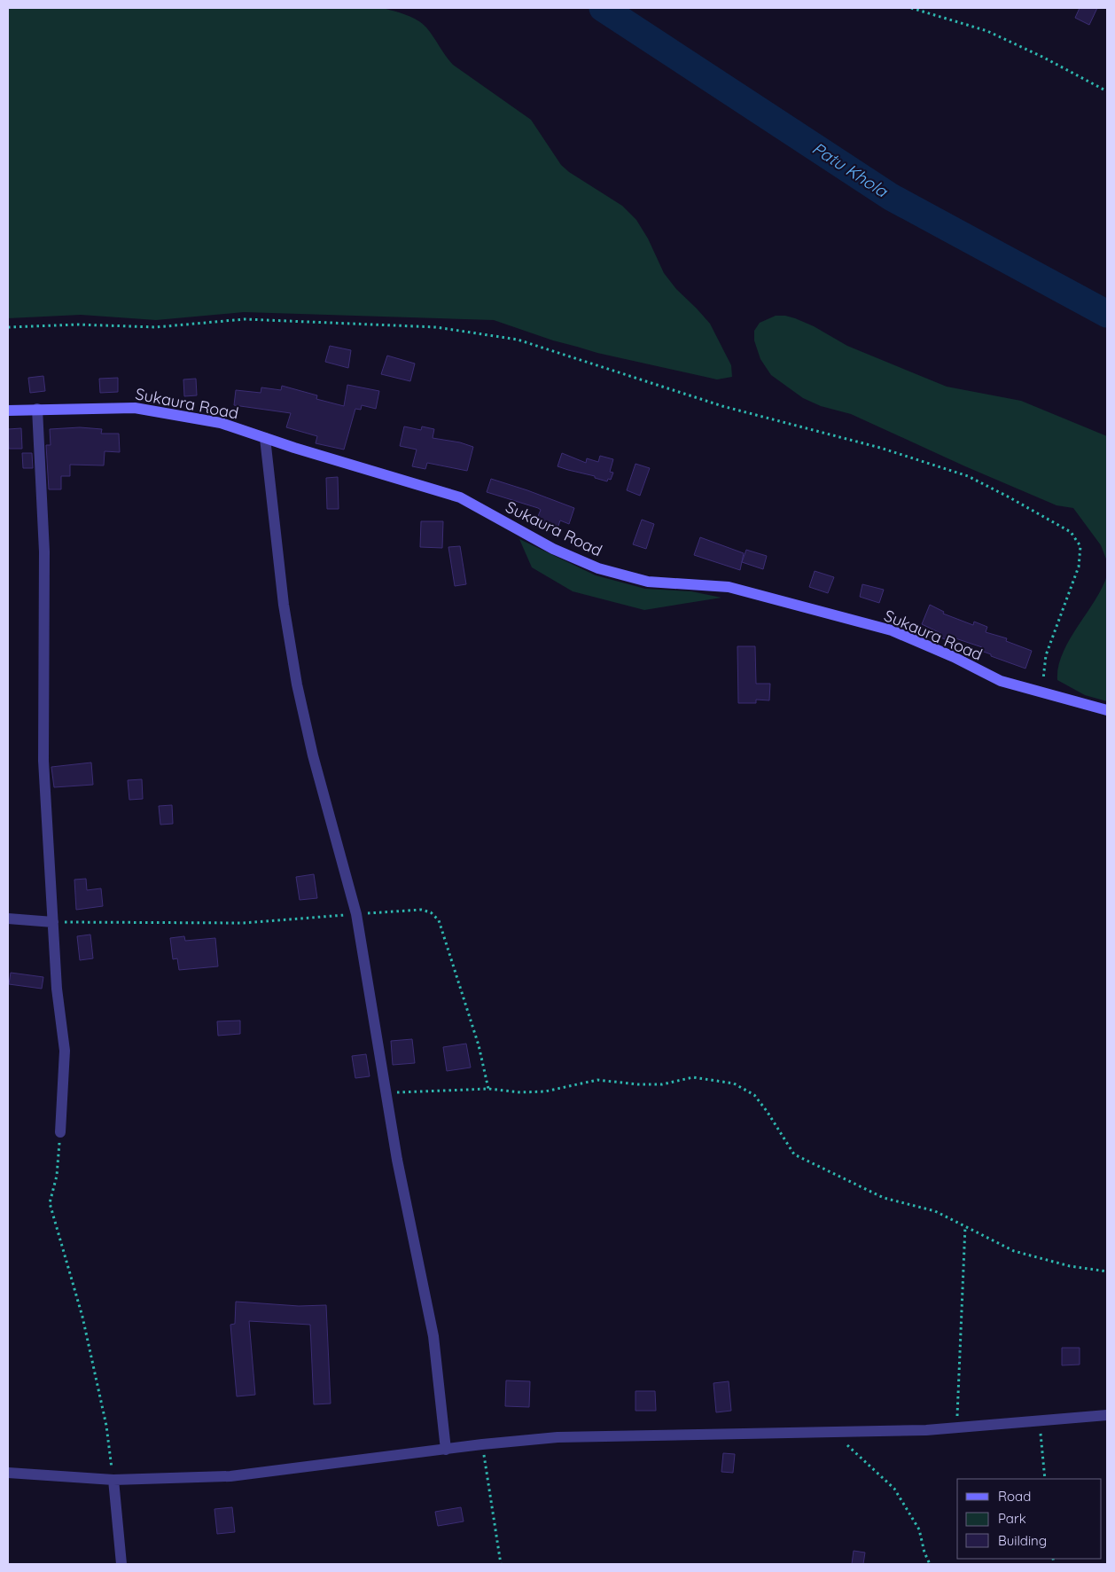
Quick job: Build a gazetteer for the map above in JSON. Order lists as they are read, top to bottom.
{
  "streets": {
    "street": ["Sukaura Road"]
  },
  "water": ["Patu Khola"],
  "legend": ["Road", "Park", "Building"]
}
